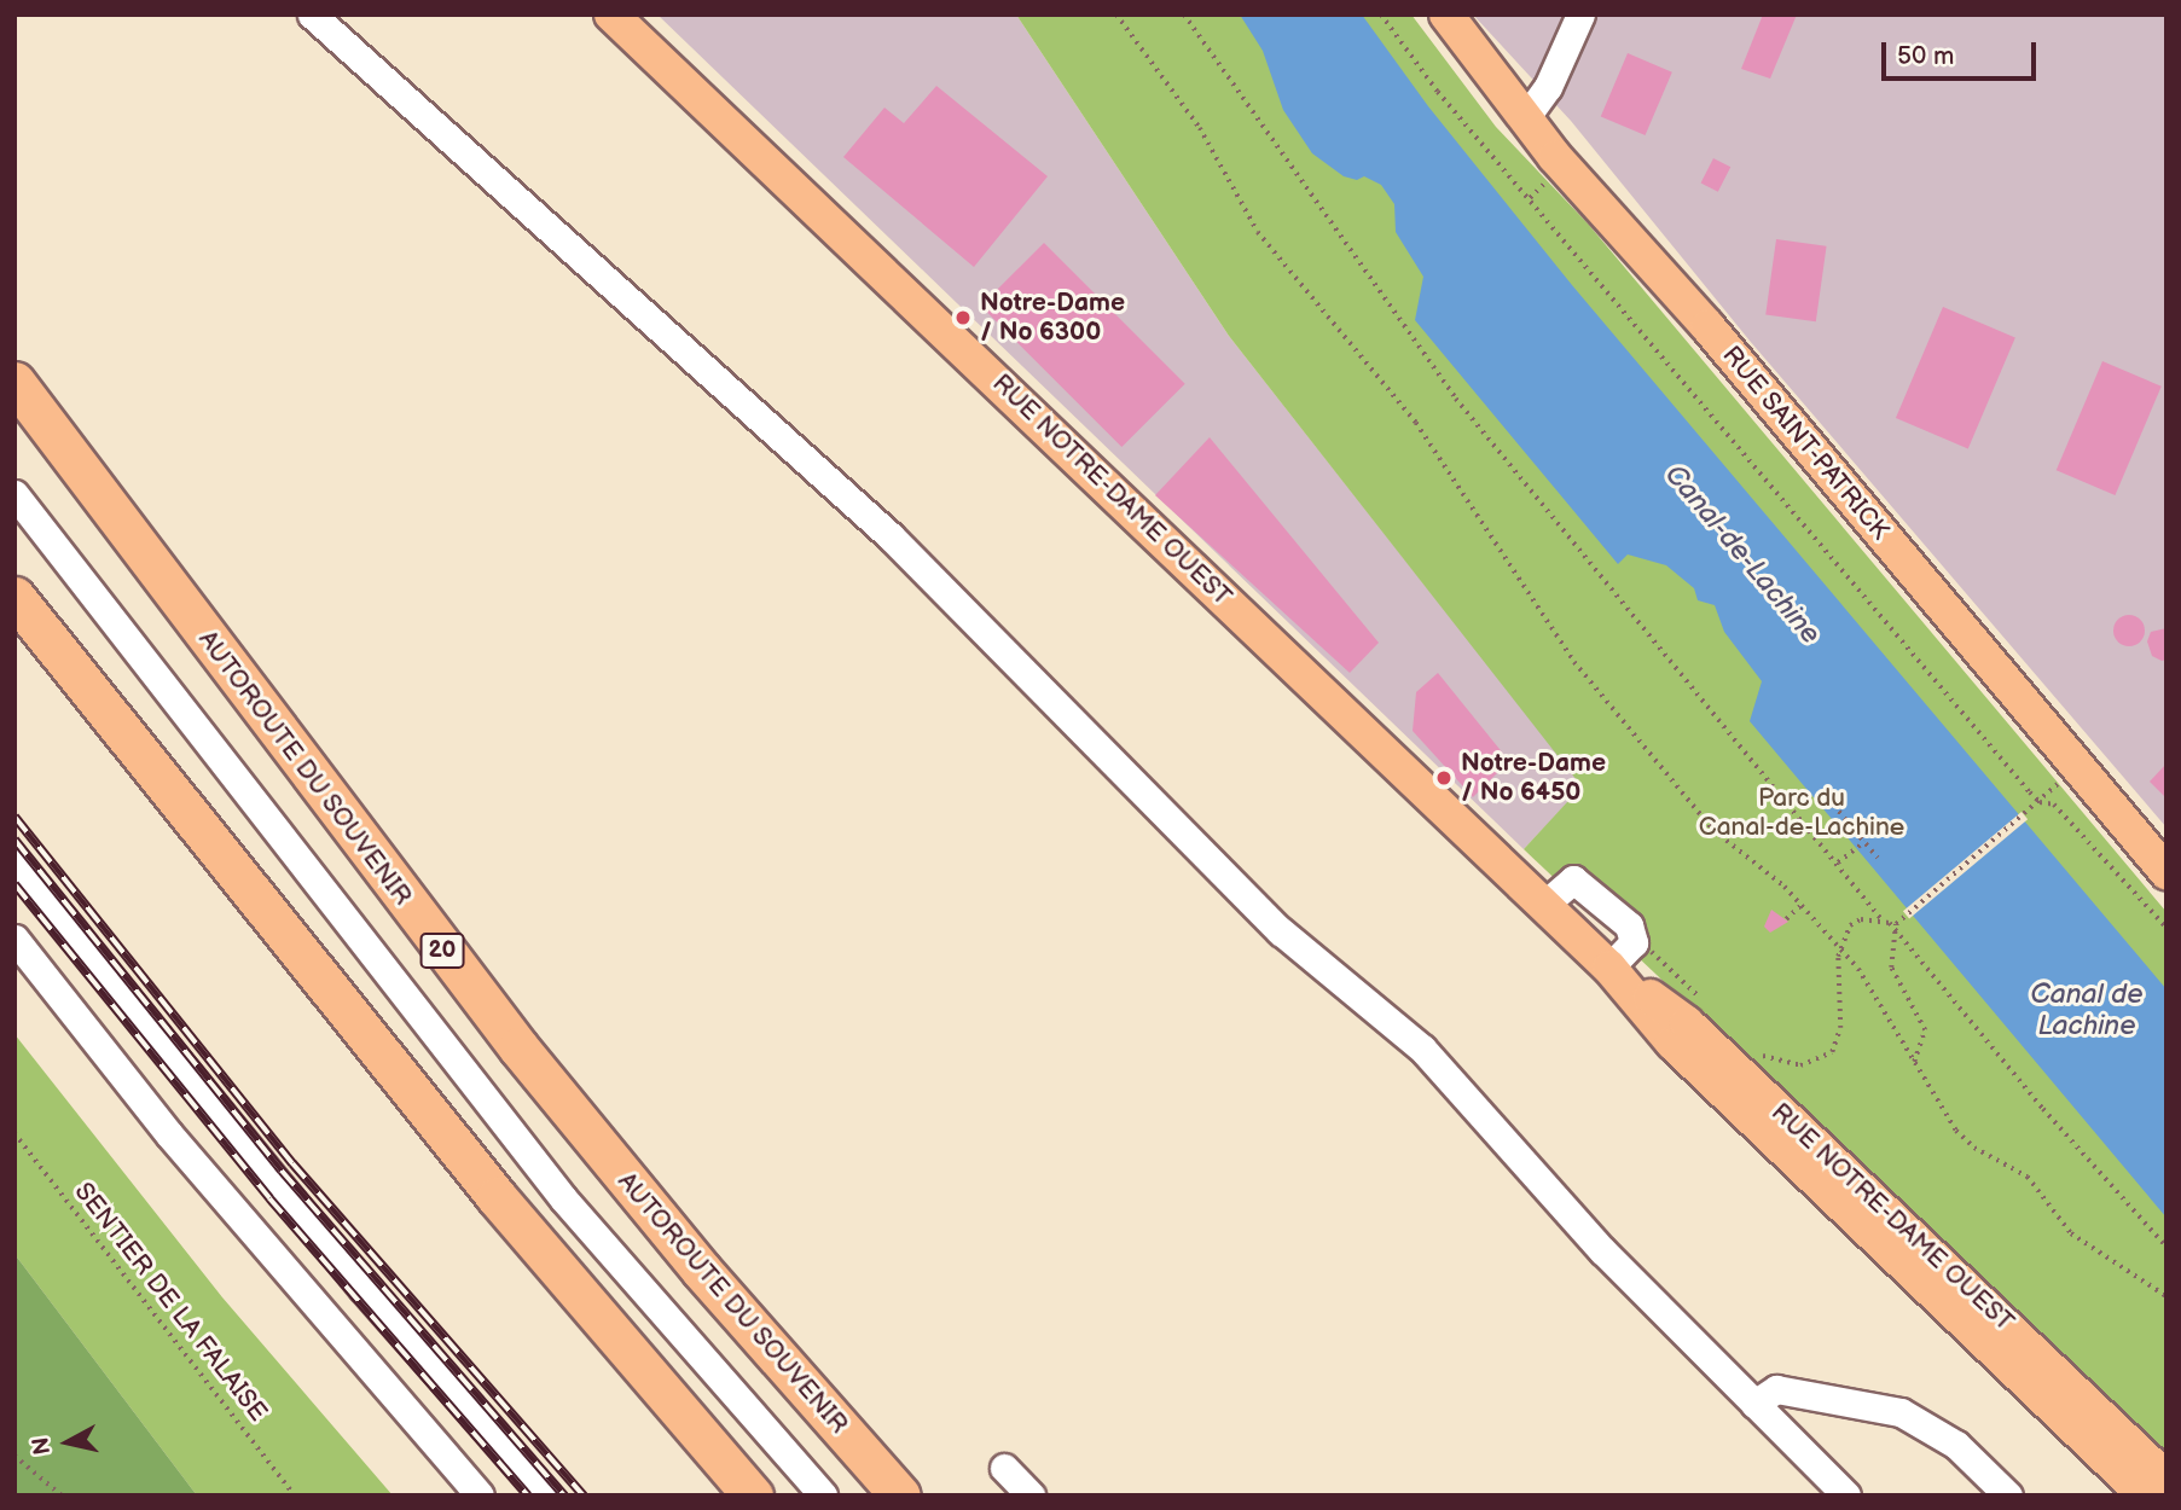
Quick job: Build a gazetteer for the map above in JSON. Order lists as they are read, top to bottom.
{
  "streets": {
    "highway": ["AUTOROUTE DU SOUVENIR", "20"],
    "main road": ["RUE SAINT-PATRICK", "RUE NOTRE-DAME OUEST"],
    "path": ["SENTIER DE LA FALAISE"]
  },
  "water": ["Canal-de-Lachine", "Canal de Lachine"],
  "parks": ["Parc du Canal-de-Lachine"],
  "places": ["Notre-Dame / No 6300", "Notre-Dame / No 6450"],
  "scale_bar": "50 m",
  "north": "left"
}
